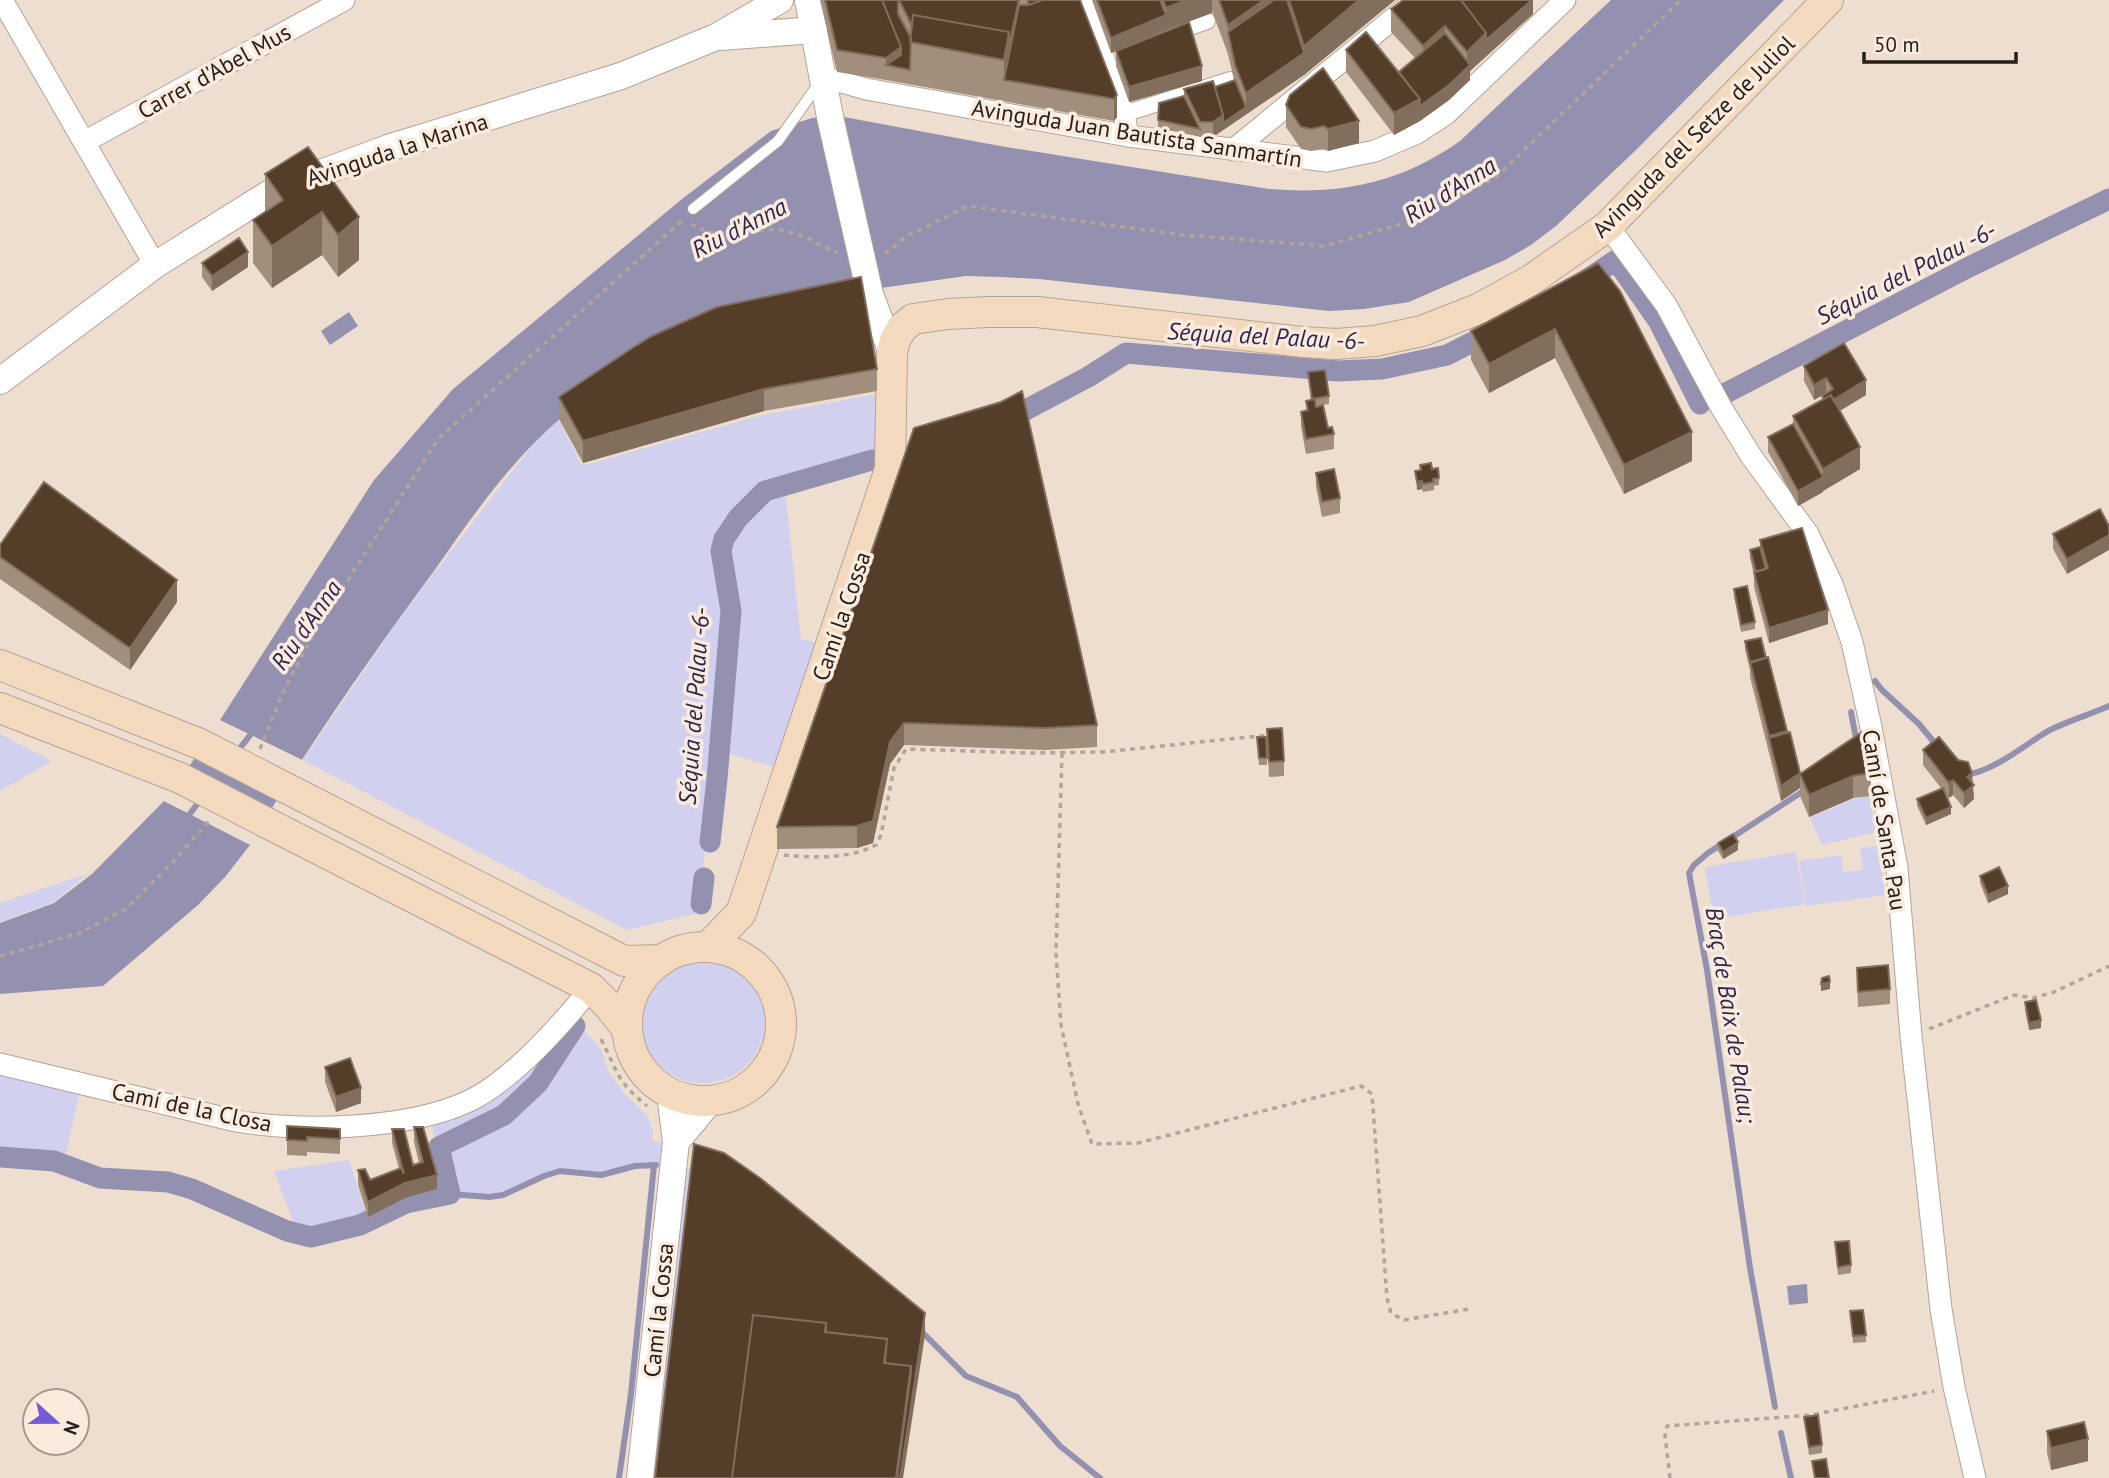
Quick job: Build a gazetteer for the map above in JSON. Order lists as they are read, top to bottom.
{
  "streets": {
    "main road": ["Avinguda del Setze de Juliol", "Camí la Cossa"],
    "street": [
      "Carrer d'Abel Mus",
      "Avinguda Juan Bautista Sanmartín",
      "Avinguda la Marina",
      "Camí de Santa Pau",
      "Camí de la Closa"
    ]
  },
  "crossings": [
    ["Avinguda del Setze de Juliol", "Camí la Cossa"],
    ["Avinguda del Setze de Juliol", "Camí de Santa Pau"]
  ],
  "water": ["Riu d'Anna", "Séquia del Palau -6-", "Braç de Baix de Palau;"],
  "scale_bar": "50 m",
  "north": "right"
}
